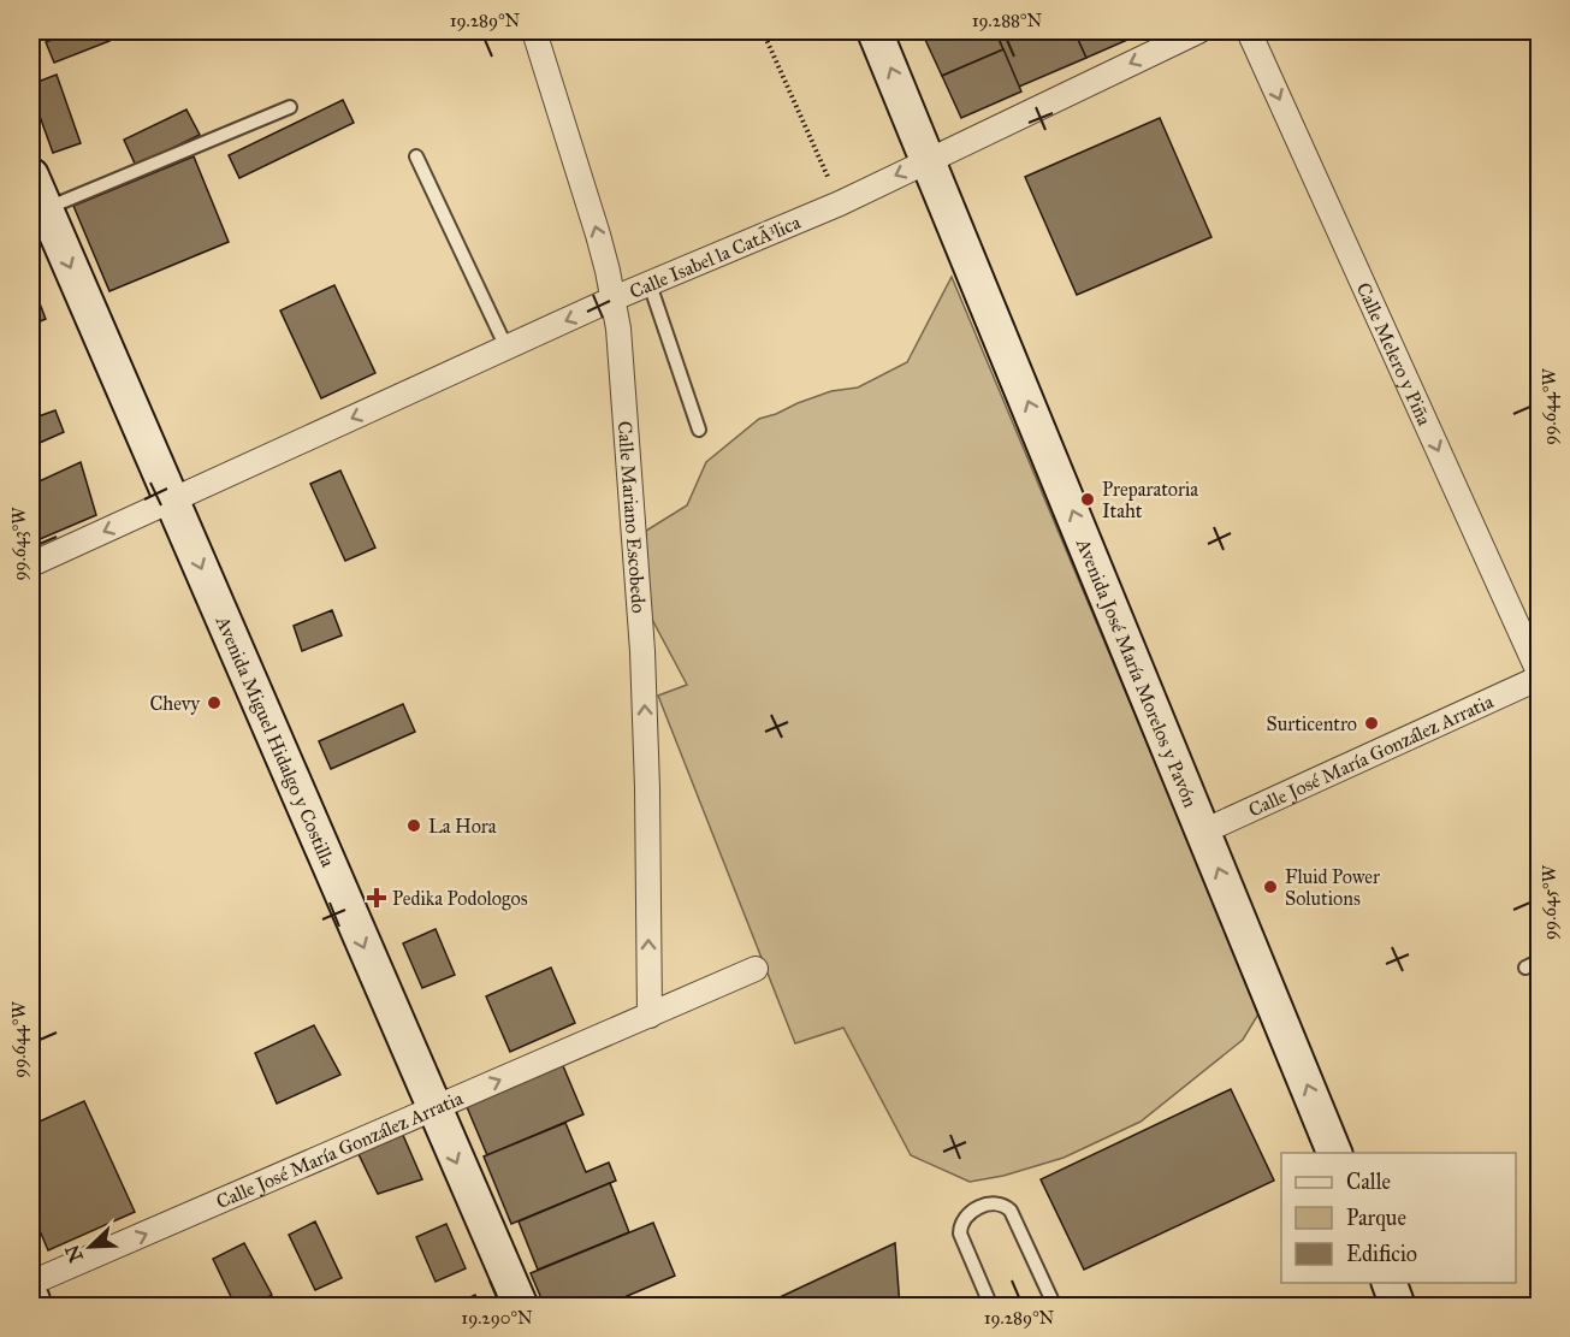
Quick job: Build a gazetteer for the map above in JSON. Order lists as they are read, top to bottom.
{
  "streets": {
    "main road": ["Avenida José María Morelos y Pavón", "Avenida Miguel Hidalgo y Costilla"],
    "street": [
      "Calle Isabel la CatÃ³lica",
      "Calle Melero y Piña",
      "Calle Mariano Escobedo",
      "Calle José María González Arratia"
    ]
  },
  "crossings": [
    ["Calle Isabel la CatÃ³lica", "Calle Mariano Escobedo"],
    ["Calle Isabel la CatÃ³lica", "Avenida José María Morelos y Pavón"],
    ["Calle Isabel la CatÃ³lica", "Avenida Miguel Hidalgo y Costilla"],
    ["Calle Melero y Piña", "Calle José María González Arratia"],
    ["Calle Mariano Escobedo", "Calle José María González Arratia"],
    ["Avenida José María Morelos y Pavón", "Calle José María González Arratia"],
    ["Avenida Miguel Hidalgo y Costilla", "Calle José María González Arratia"]
  ],
  "one_way": [
    "Calle Isabel la CatÃ³lica",
    "Calle Melero y Piña",
    "Calle Mariano Escobedo",
    "Avenida José María Morelos y Pavón",
    "Avenida Miguel Hidalgo y Costilla",
    "Calle José María González Arratia"
  ],
  "places": {
    "other": [
      "Preparatoria Itaht",
      "Chevy",
      "Surticentro",
      "La Hora",
      "Fluid Power Solutions"
    ],
    "health": ["Pedika Podologos"]
  },
  "legend": ["Calle", "Parque", "Edificio"],
  "north": "bottom left",
  "coordinates": [
    "19.289°N",
    "19.288°N",
    "99.644°W",
    "99.643°W",
    "99.645°W",
    "19.290°N"
  ]
}
